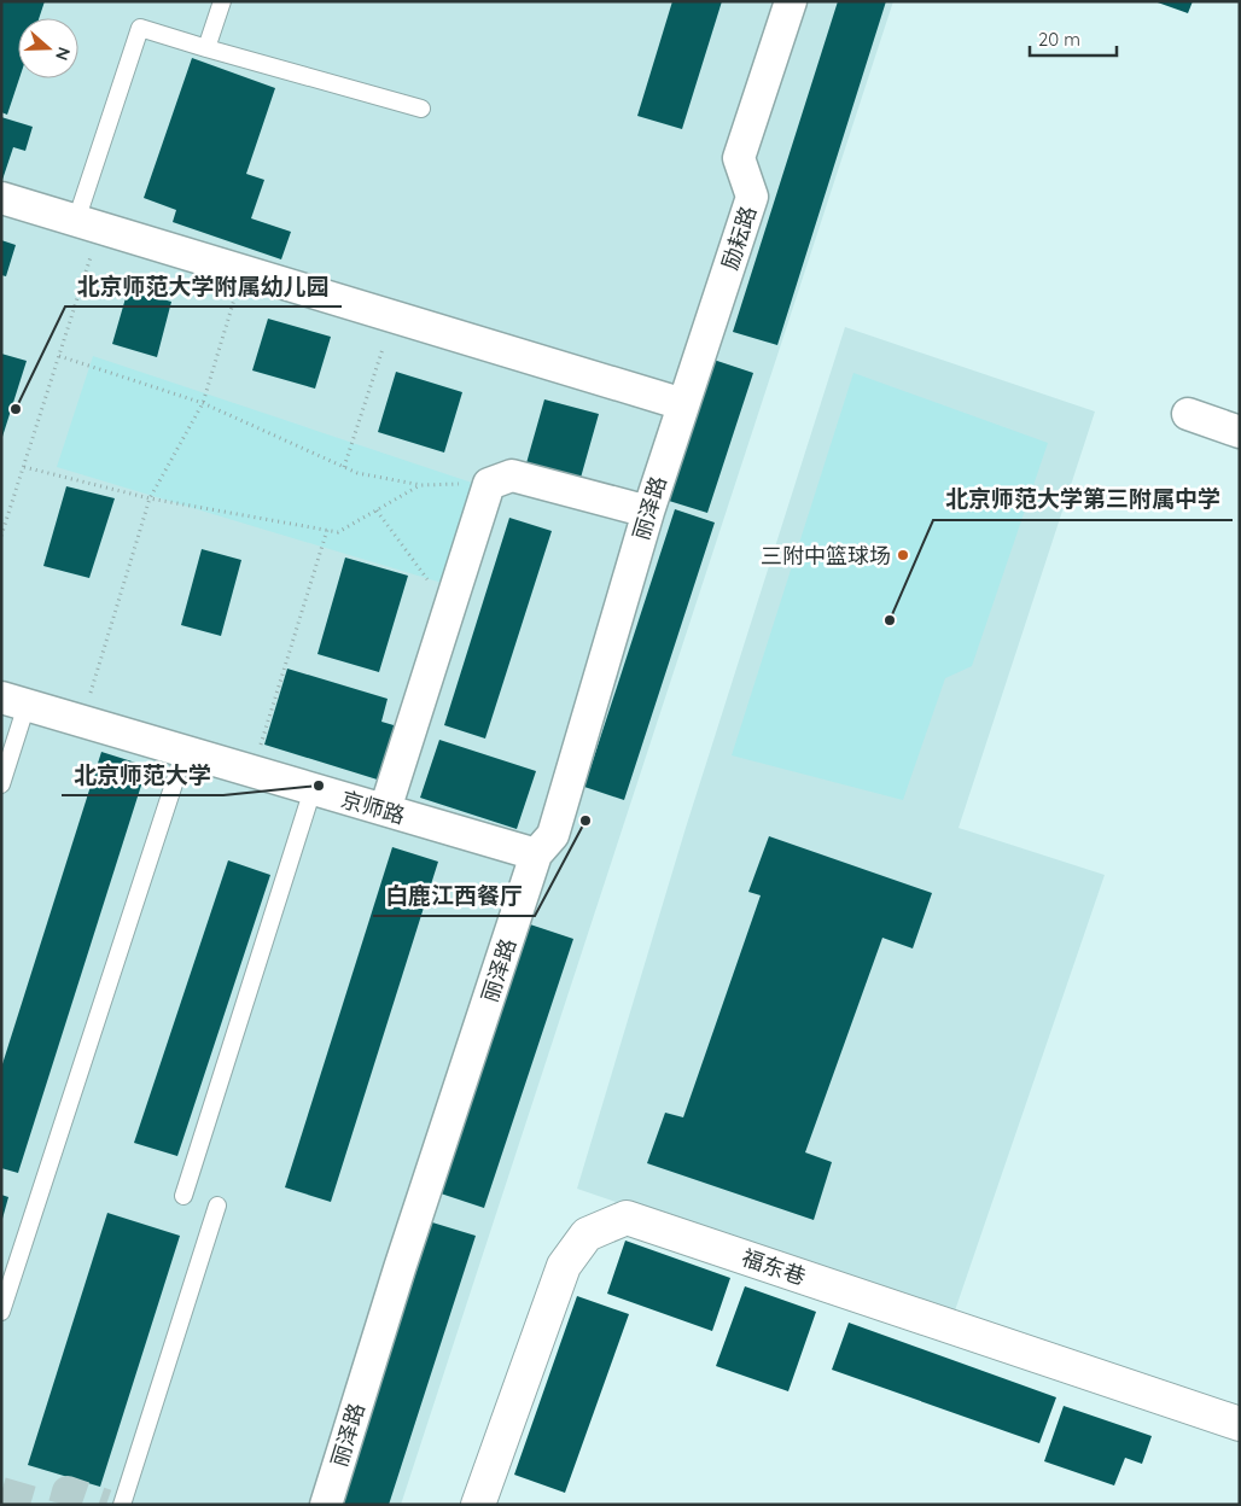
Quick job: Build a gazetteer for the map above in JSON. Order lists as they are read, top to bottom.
{
  "streets": {
    "street": [
      "励耘路",
      "丽泽路",
      "京师路",
      "福东巷"
    ]
  },
  "crossings": [
    ["励耘路", "丽泽路"],
    ["丽泽路", "京师路"]
  ],
  "places": [
    "北京师范大学附属幼儿园",
    "三附中篮球场",
    "北京师范大学第三附属中学",
    "北京师范大学",
    "白鹿江西餐厅"
  ],
  "scale_bar": "20 m",
  "north": "right"
}
